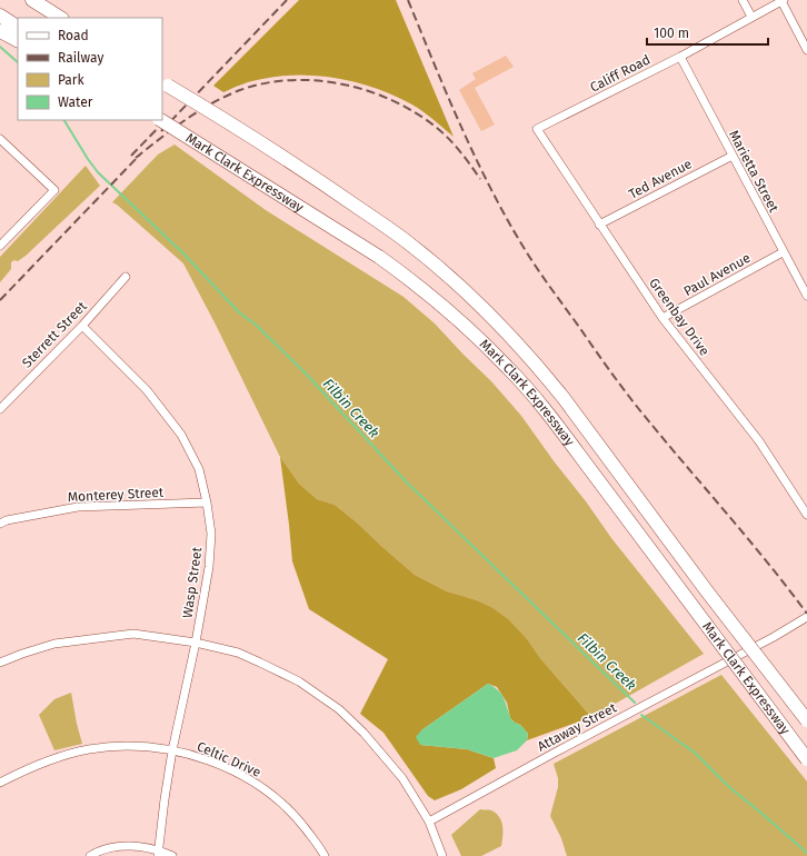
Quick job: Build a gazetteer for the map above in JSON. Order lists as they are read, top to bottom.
{
  "streets": {
    "highway": ["Mark Clark Expressway"],
    "street": [
      "Califf Road",
      "Marietta Street",
      "Ted Avenue",
      "Paul Avenue",
      "Greenbay Drive",
      "Sterrett Street",
      "Monterey Street",
      "Wasp Street",
      "Attaway Street",
      "Celtic Drive"
    ]
  },
  "crossings": [
    ["Califf Road", "Marietta Street"],
    ["Califf Road", "Greenbay Drive"],
    ["Marietta Street", "Ted Avenue"],
    ["Marietta Street", "Paul Avenue"],
    ["Ted Avenue", "Greenbay Drive"],
    ["Paul Avenue", "Greenbay Drive"],
    ["Sterrett Street", "Wasp Street"],
    ["Monterey Street", "Wasp Street"],
    ["Wasp Street", "Celtic Drive"]
  ],
  "water": ["Filbin Creek"],
  "legend": [
    "Road",
    "Railway",
    "Park",
    "Water"
  ],
  "scale_bar": "100 m"
}
